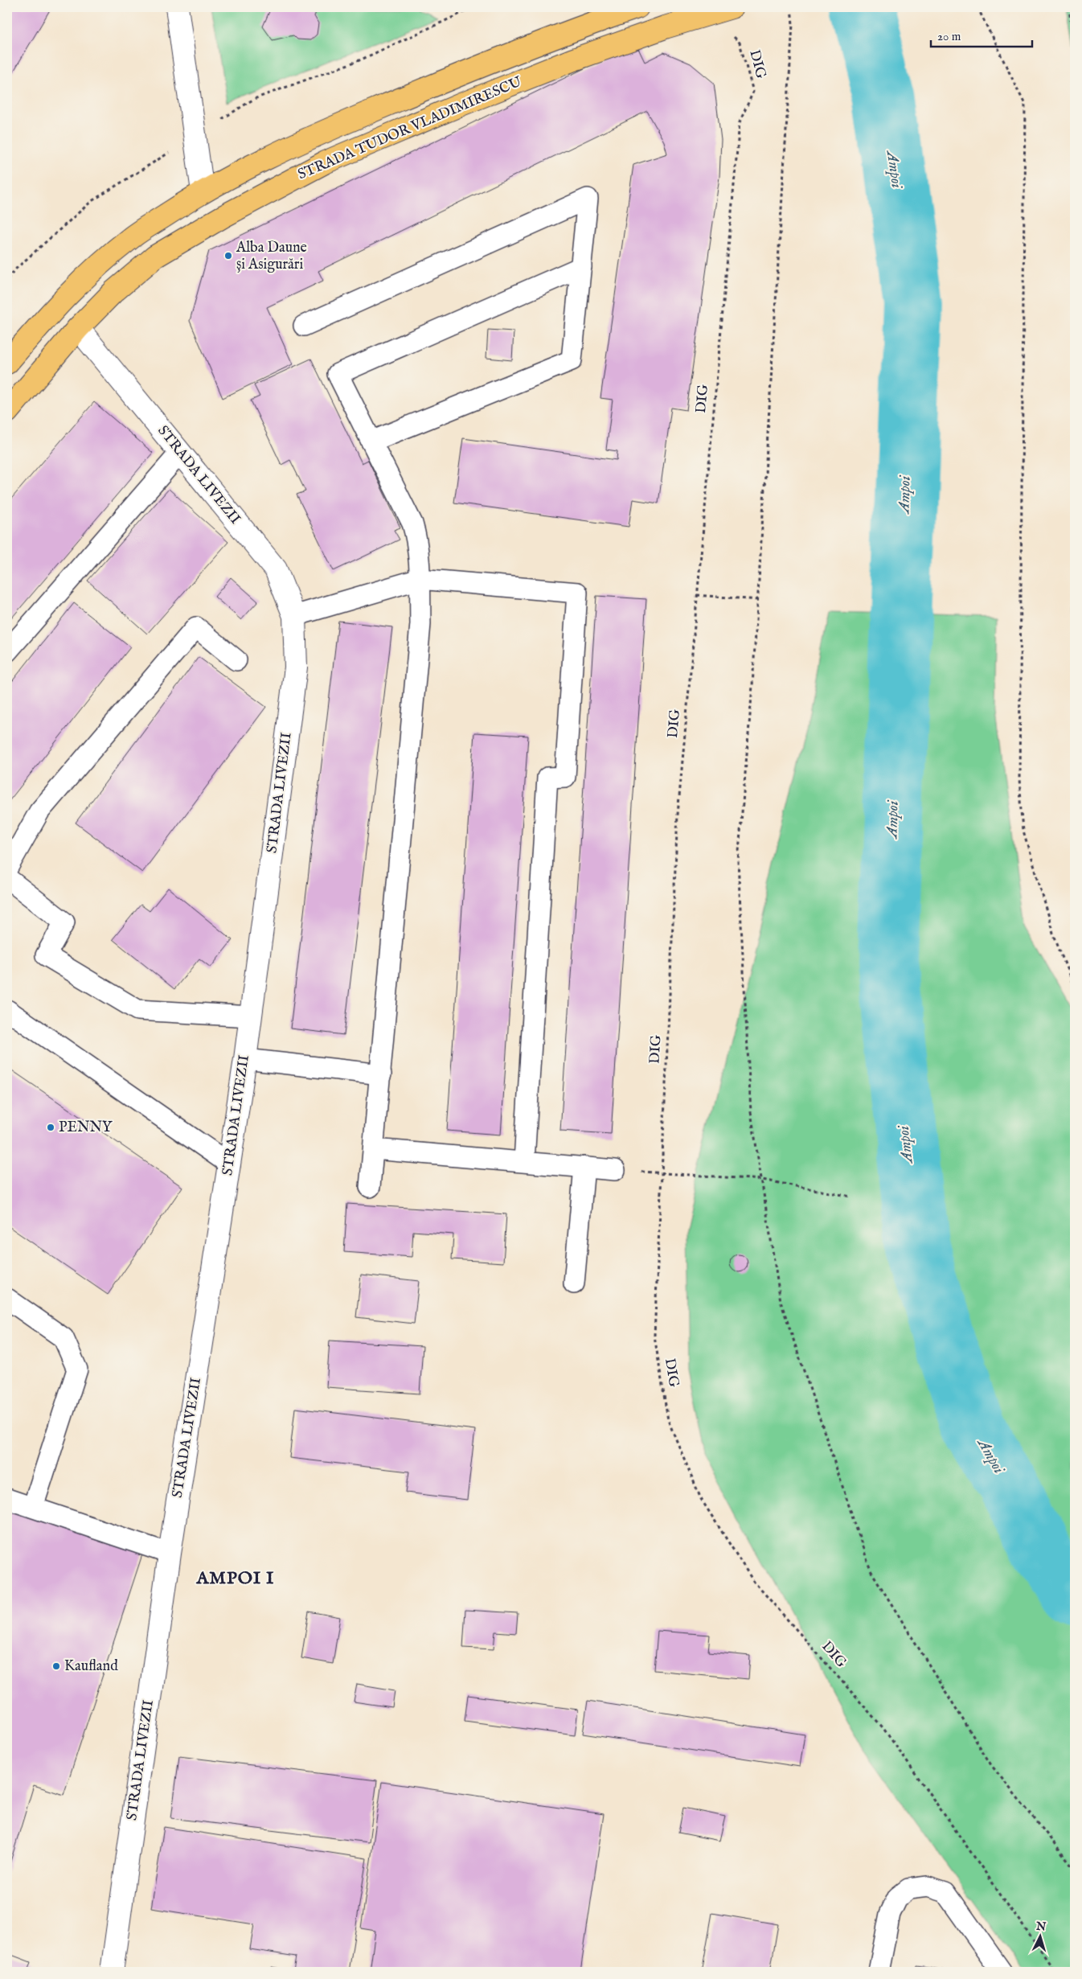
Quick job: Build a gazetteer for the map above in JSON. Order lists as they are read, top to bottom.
{
  "streets": {
    "main road": ["STRADA TUDOR VLADIMIRESCU"],
    "street": ["STRADA LIVEZII"],
    "path": ["DIG"]
  },
  "crossings": [
    ["STRADA TUDOR VLADIMIRESCU", "STRADA LIVEZII"]
  ],
  "districts": ["AMPOI I"],
  "water": ["Ampoi"],
  "places": ["Alba Daune și Asigurări", "PENNY", "Kaufland"],
  "scale_bar": "20 m",
  "north": "top"
}
